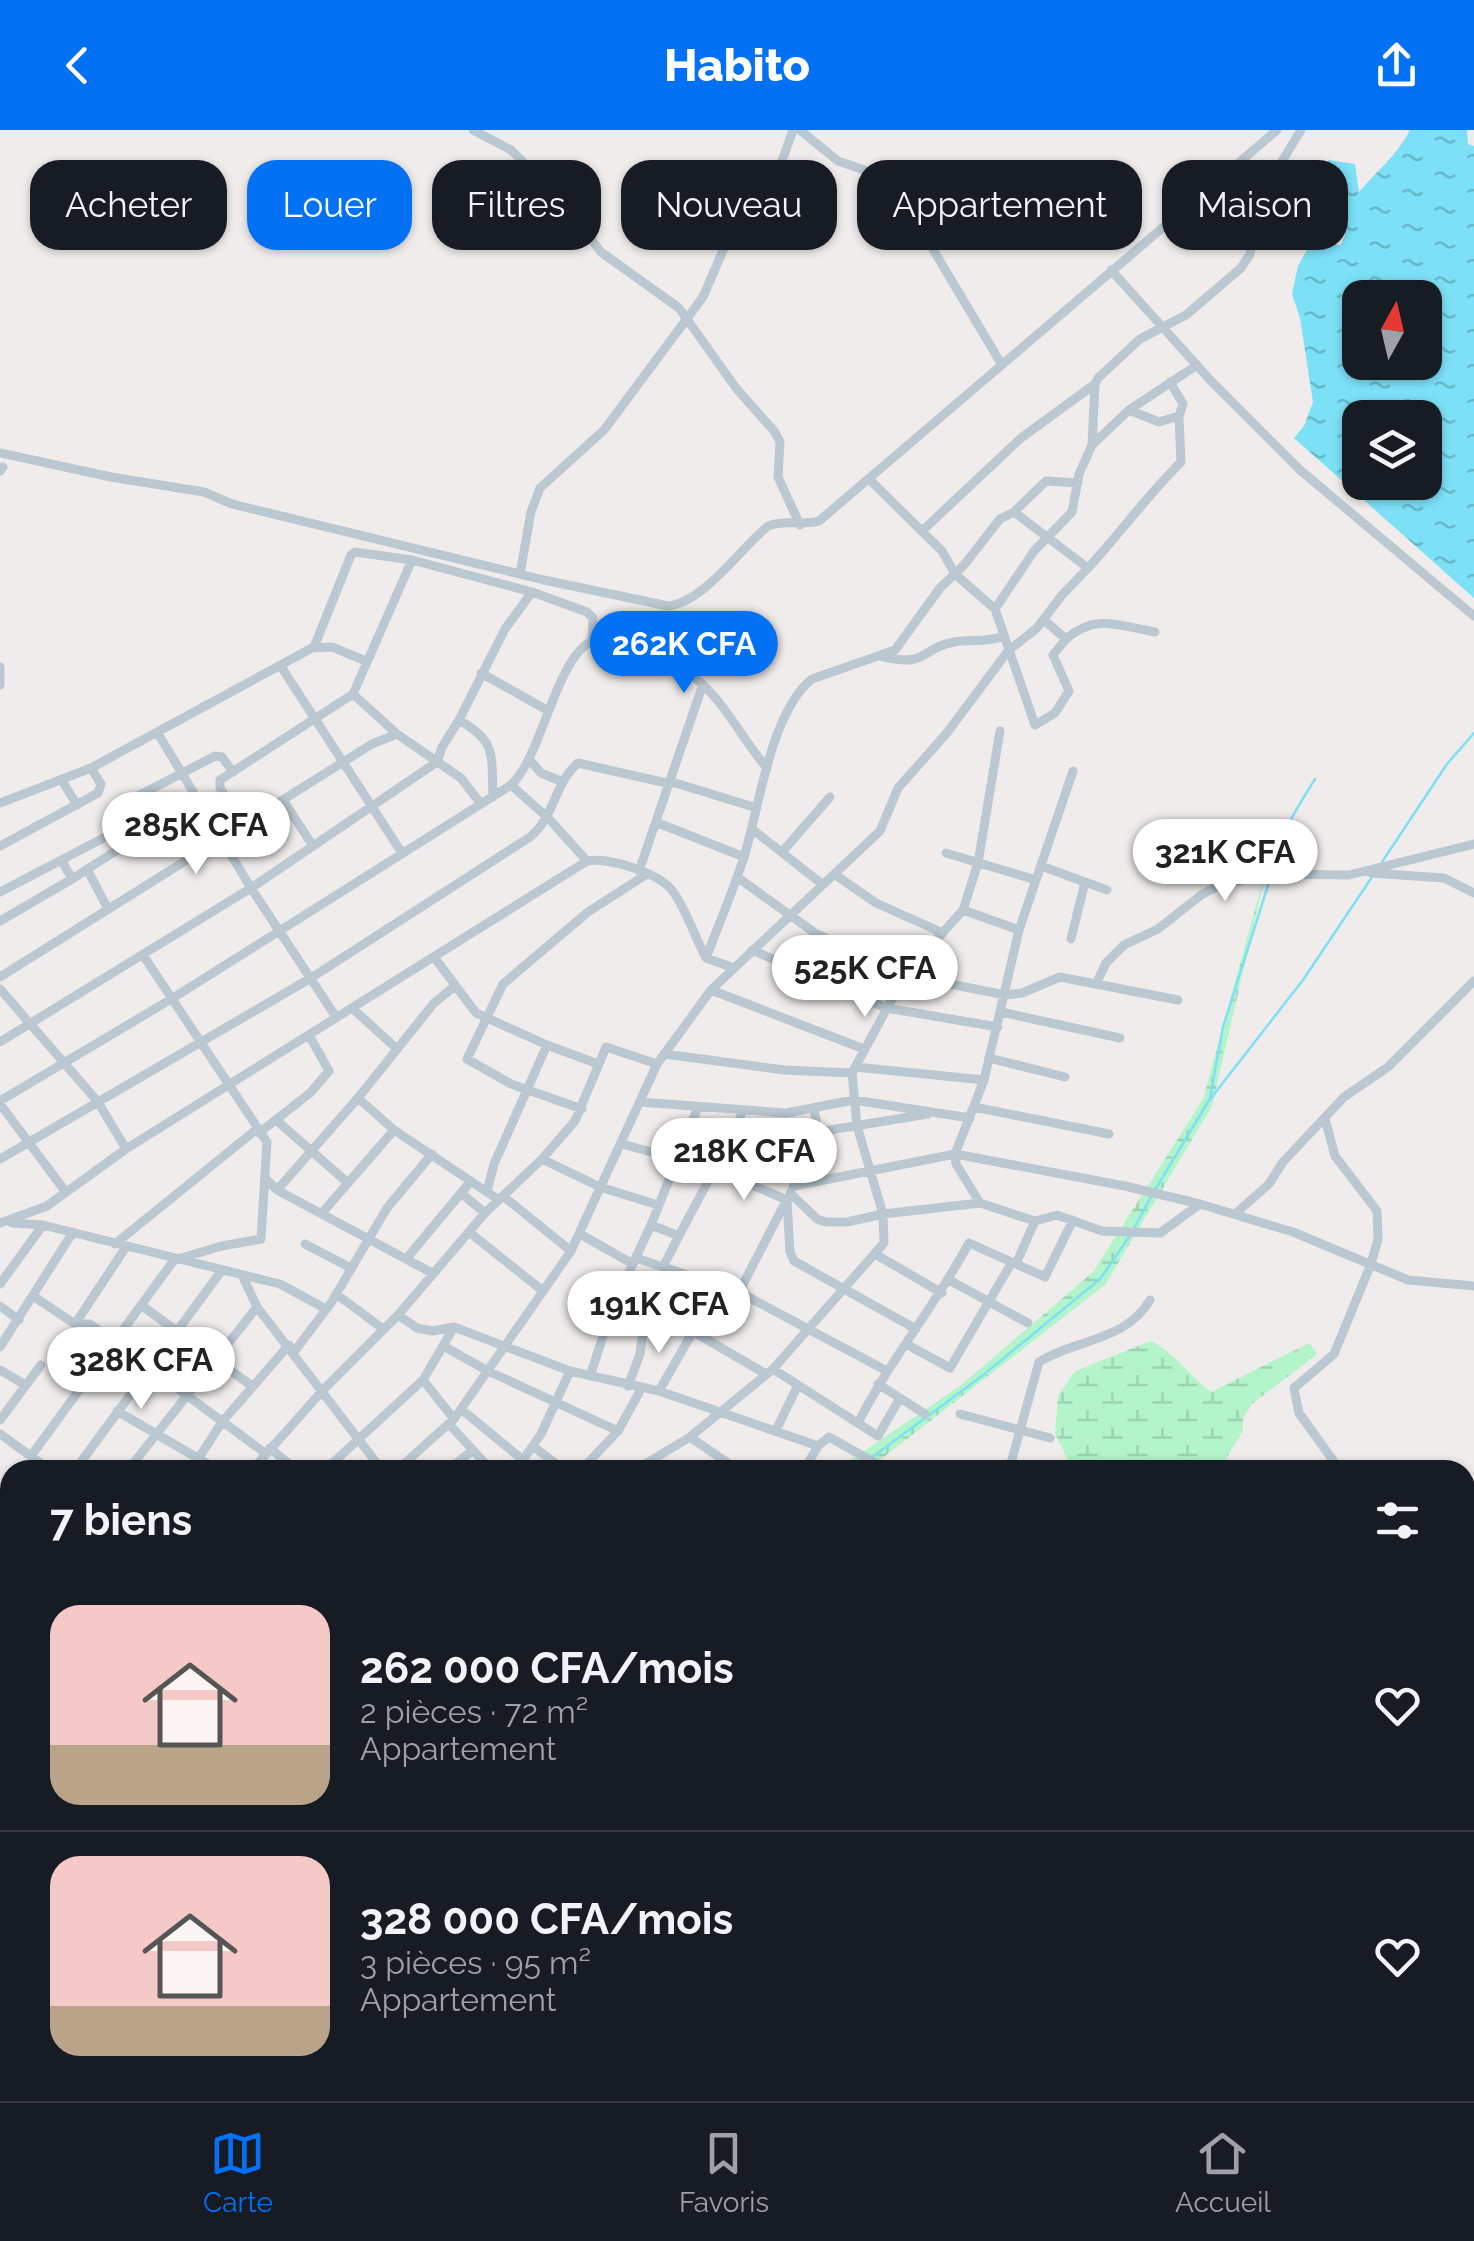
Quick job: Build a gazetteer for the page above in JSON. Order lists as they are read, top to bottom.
{
  "north": "top",
  "page": {
    "header": "Habito",
    "chip": [
      "Acheter",
      "Louer",
      "Filtres",
      "Nouveau",
      "Appartement",
      "Maison"
    ],
    "price": [
      "262K CFA",
      "285K CFA",
      "321K CFA",
      "525K CFA",
      "218K CFA",
      "191K CFA",
      "328K CFA"
    ],
    "heading": "7 biens",
    "list": [
      {
        "name": "262 000 CFA/mois",
        "note": "2 pièces · 72 m² · Appartement"
      },
      {
        "name": "328 000 CFA/mois",
        "note": "3 pièces · 95 m² · Appartement"
      }
    ],
    "tabs": ["Carte", "Favoris", "Accueil"]
  }
}
